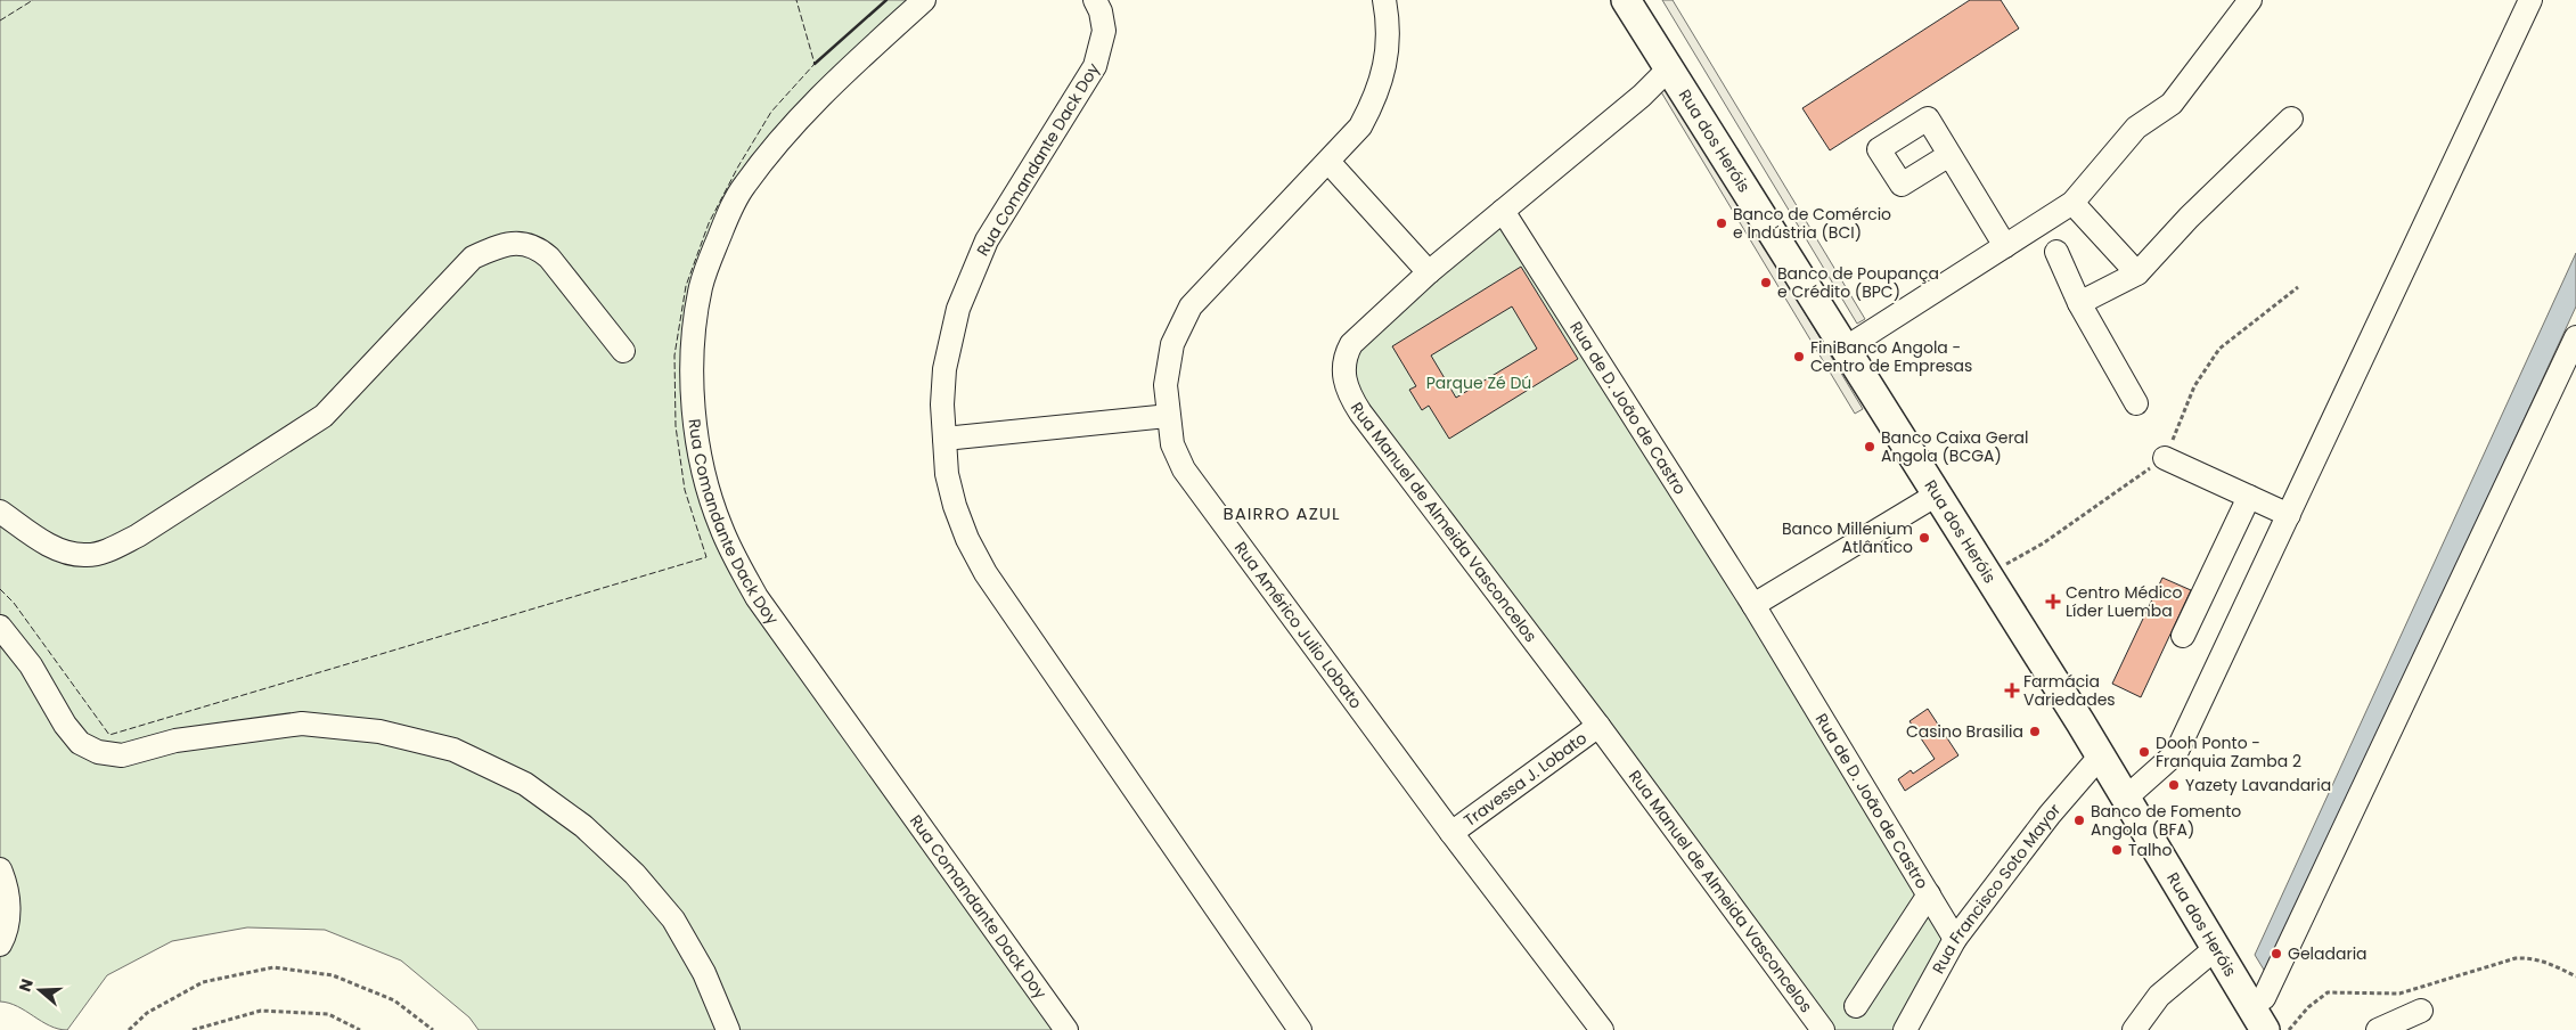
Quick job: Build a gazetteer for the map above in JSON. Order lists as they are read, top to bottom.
{
  "streets": {
    "main road": ["Rua dos Heróis"],
    "street": [
      "Rua Comandante Dack Doy",
      "Rua de D. João de Castro",
      "Rua Manuel de Almeida Vasconcelos",
      "Rua Américo Julio Lobato",
      "Travessa J. Lobato",
      "Rua Francisco Soto Mayor"
    ]
  },
  "crossings": [
    ["Rua dos Heróis", "Rua Manuel de Almeida Vasconcelos"],
    ["Rua dos Heróis", "Rua Francisco Soto Mayor"],
    ["Rua de D. João de Castro", "Rua Manuel de Almeida Vasconcelos"],
    ["Rua de D. João de Castro", "Rua Francisco Soto Mayor"],
    ["Rua Manuel de Almeida Vasconcelos", "Travessa J. Lobato"],
    ["Rua Américo Julio Lobato", "Travessa J. Lobato"]
  ],
  "districts": ["BAIRRO AZUL"],
  "parks": ["Parque Zé Dú"],
  "places": {
    "other": [
      "Banco de Comércio e Indústria (BCI)",
      "Banco de Poupança e Crédito (BPC)",
      "FiniBanco Angola - Centro de Empresas",
      "Banco Caixa Geral Angola (BCGA)",
      "Banco Millenium Atlântico",
      "Casino Brasilia",
      "Dooh Ponto - Franquia Zamba 2",
      "Yazety Lavandaria",
      "Banco de Fomento Angola (BFA)",
      "Talho",
      "Geladaria"
    ],
    "health": ["Centro Médico Líder Luemba", "Farmácia Variedades"]
  },
  "north": "left"
}
